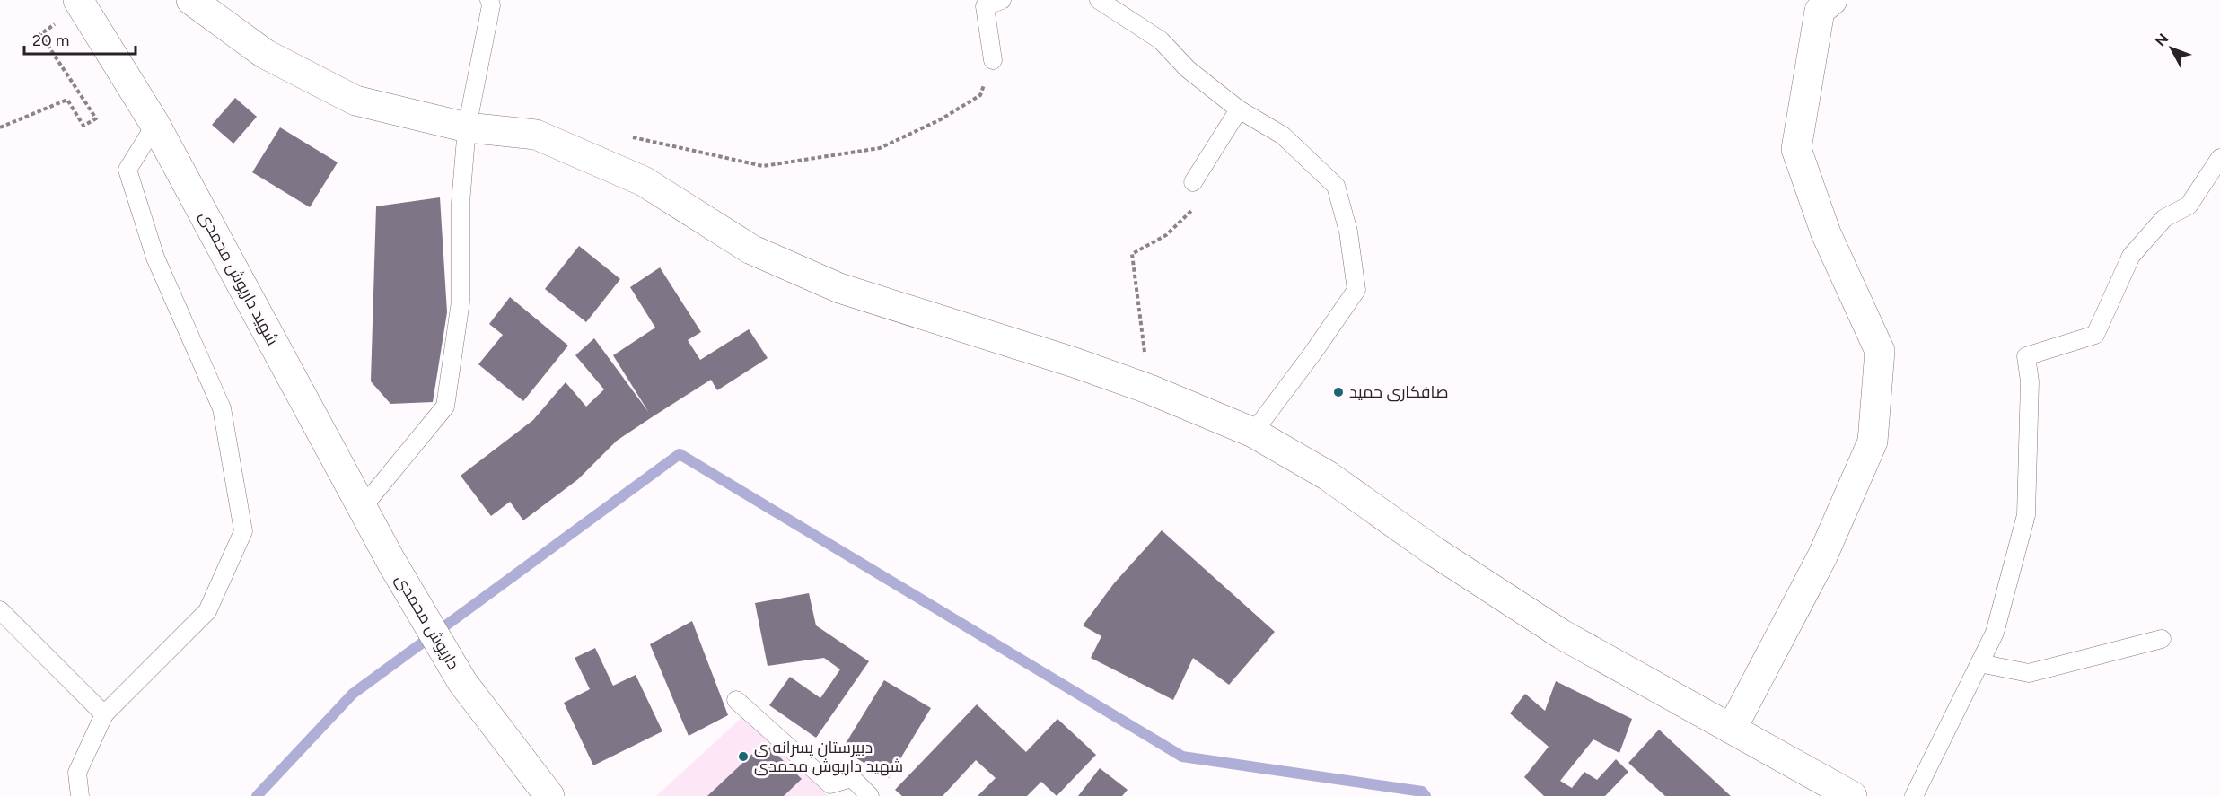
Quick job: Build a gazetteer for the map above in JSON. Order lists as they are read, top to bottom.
{
  "streets": {
    "main road": ["شهید داریوش محمدی", "داریوش محمدی"]
  },
  "crossings": [
    ["شهید داریوش محمدی", "داریوش محمدی"]
  ],
  "places": ["صافکاری حمید", "دبیرستان پسرانه ی شهید داریوش محمدی"],
  "scale_bar": "20 m",
  "north": "top left"
}
